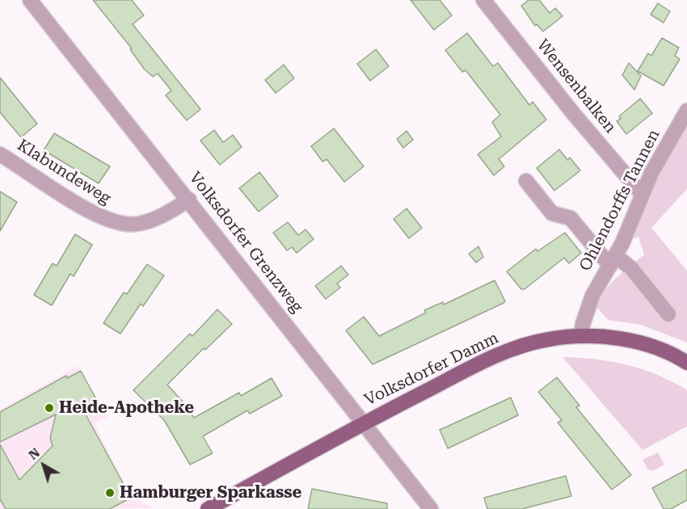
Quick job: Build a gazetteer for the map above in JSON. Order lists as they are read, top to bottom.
{
  "streets": {
    "main road": ["Volksdorfer Damm"],
    "street": [
      "Wensenbalken",
      "Klabundeweg",
      "Ohlendorffs Tannen",
      "Volksdorfer Grenzweg"
    ]
  },
  "crossings": [
    ["Wensenbalken", "Ohlendorffs Tannen"],
    ["Klabundeweg", "Volksdorfer Grenzweg"],
    ["Ohlendorffs Tannen", "Volksdorfer Damm"],
    ["Volksdorfer Grenzweg", "Volksdorfer Damm"]
  ],
  "places": ["Heide-Apotheke", "Hamburger Sparkasse"],
  "north": "top left"
}
